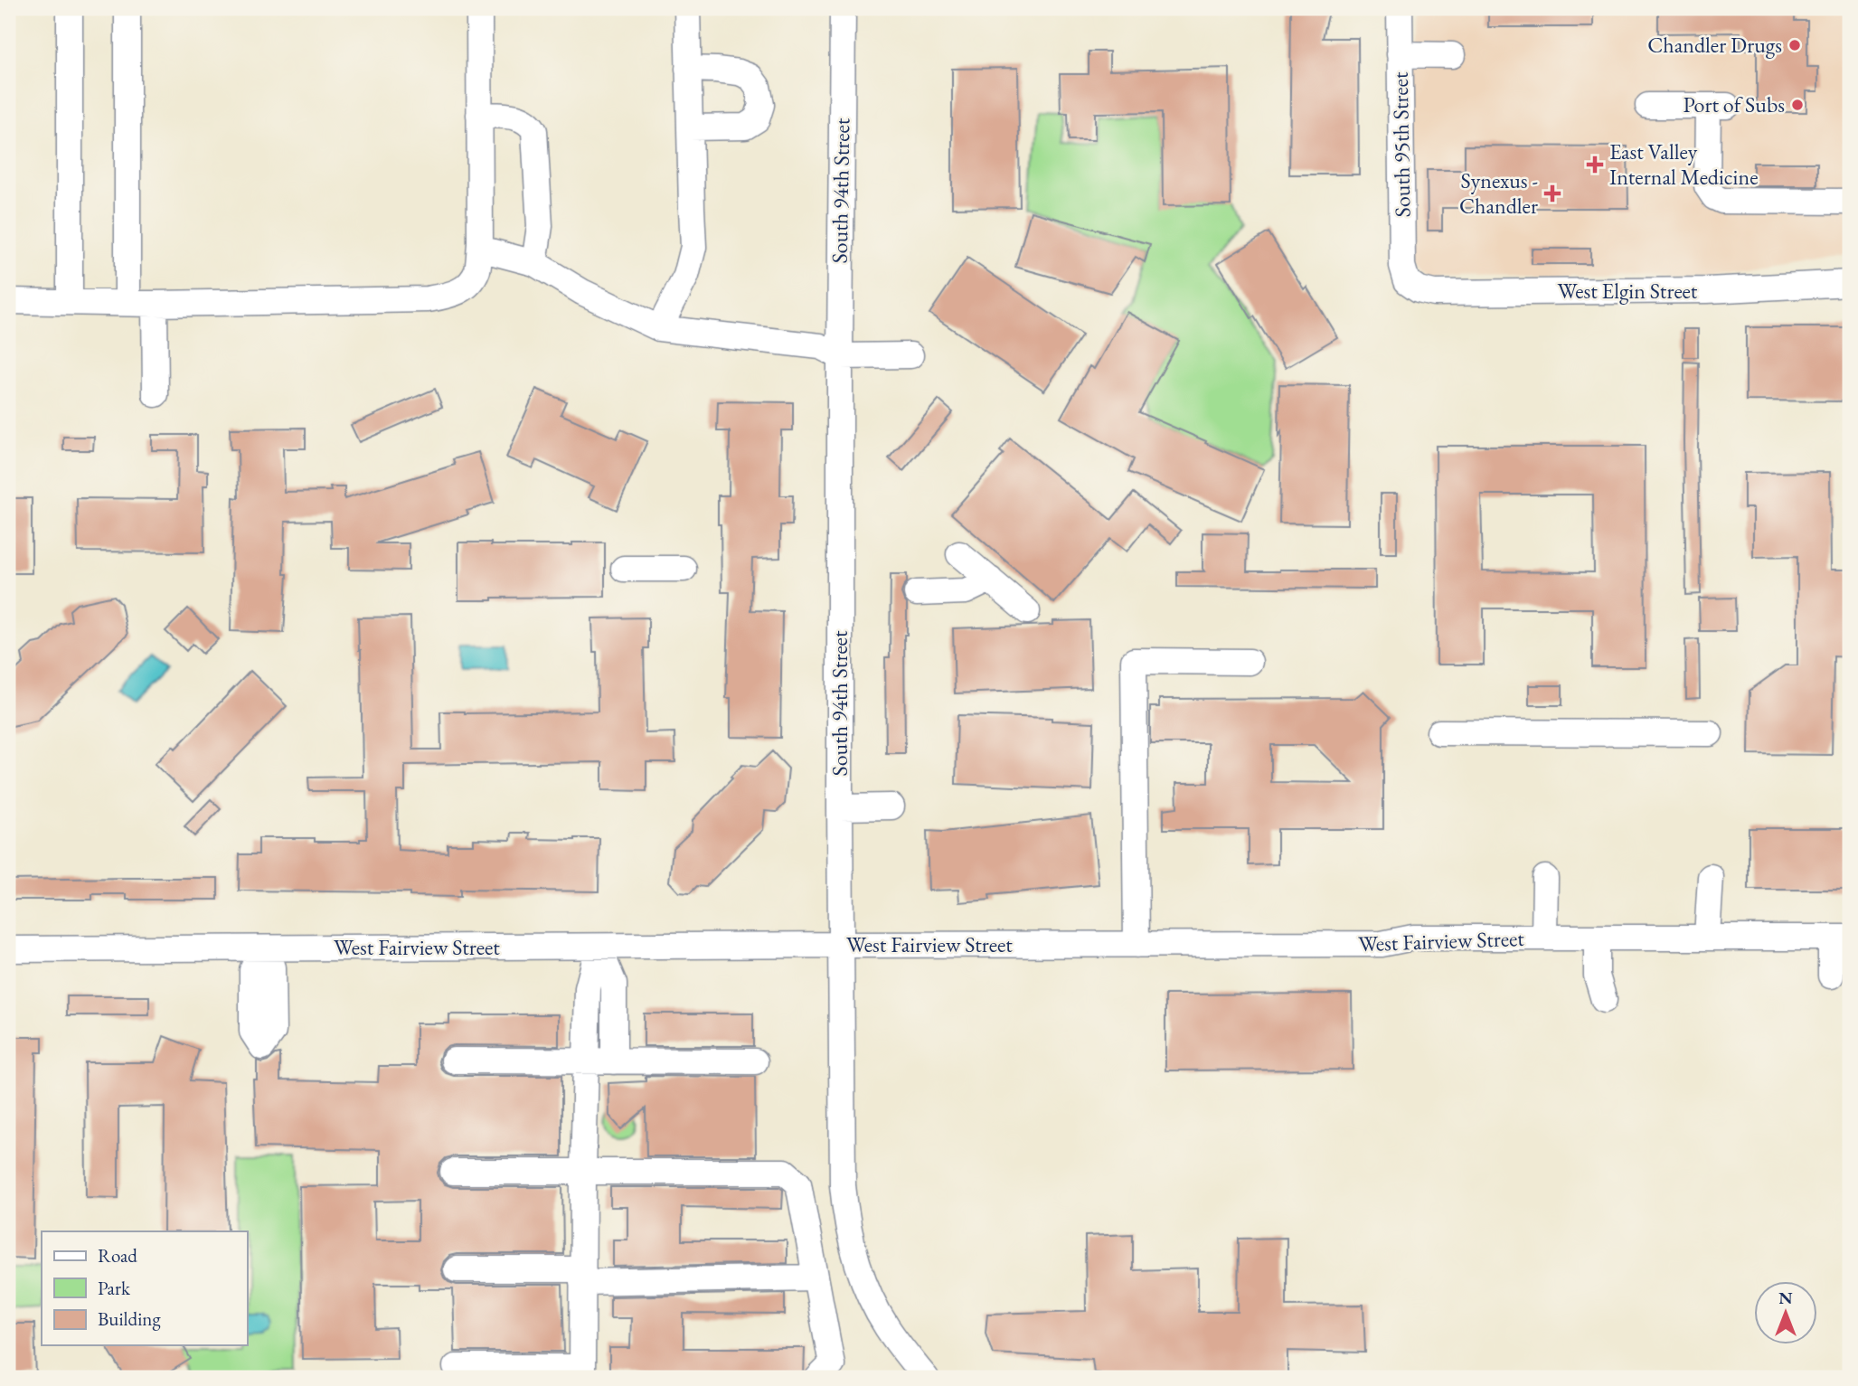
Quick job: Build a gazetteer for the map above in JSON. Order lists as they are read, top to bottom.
{
  "streets": {
    "street": [
      "South 95th Street",
      "South 94th Street",
      "West Elgin Street",
      "West Fairview Street"
    ]
  },
  "crossings": [
    ["South 95th Street", "West Elgin Street"],
    ["South 94th Street", "West Fairview Street"]
  ],
  "places": {
    "other": ["Chandler Drugs", "Port of Subs"],
    "health": ["East Valley Internal Medicine", "Synexus - Chandler"]
  },
  "legend": ["Road", "Park", "Building"],
  "north": "top"
}
